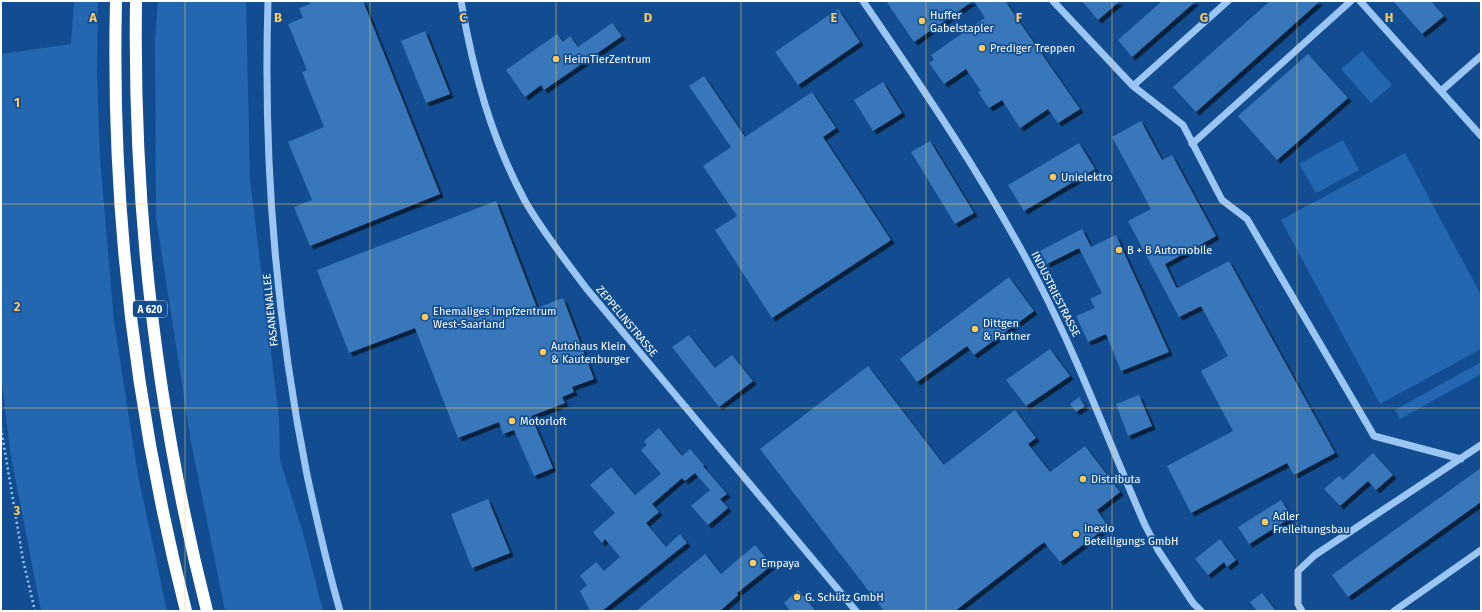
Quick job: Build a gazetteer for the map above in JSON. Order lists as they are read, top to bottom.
{
  "streets": {
    "highway": ["A 620"],
    "street": ["INDUSTRIESTRASSE", "FASANENALLEE", "ZEPPELINSTRASSE"]
  },
  "places": [
    "Huffer Gabelstapler",
    "Prediger Treppen",
    "HeimTierZentrum",
    "Unielektro",
    "B + B Automobile",
    "Ehemaliges Impfzentrum West-Saarland",
    "Dittgen & Partner",
    "Autohaus Klein & Kautenburger",
    "Motorloft",
    "Distributa",
    "Adler Freileitungsbau",
    "inexio Beteiligungs GmbH",
    "Empaya",
    "G. Schütz GmbH"
  ],
  "grid": {
    "columns": [
      "A",
      "B",
      "C",
      "D",
      "E",
      "F",
      "G",
      "H"
    ],
    "rows": ["1", "2", "3"]
  }
}
